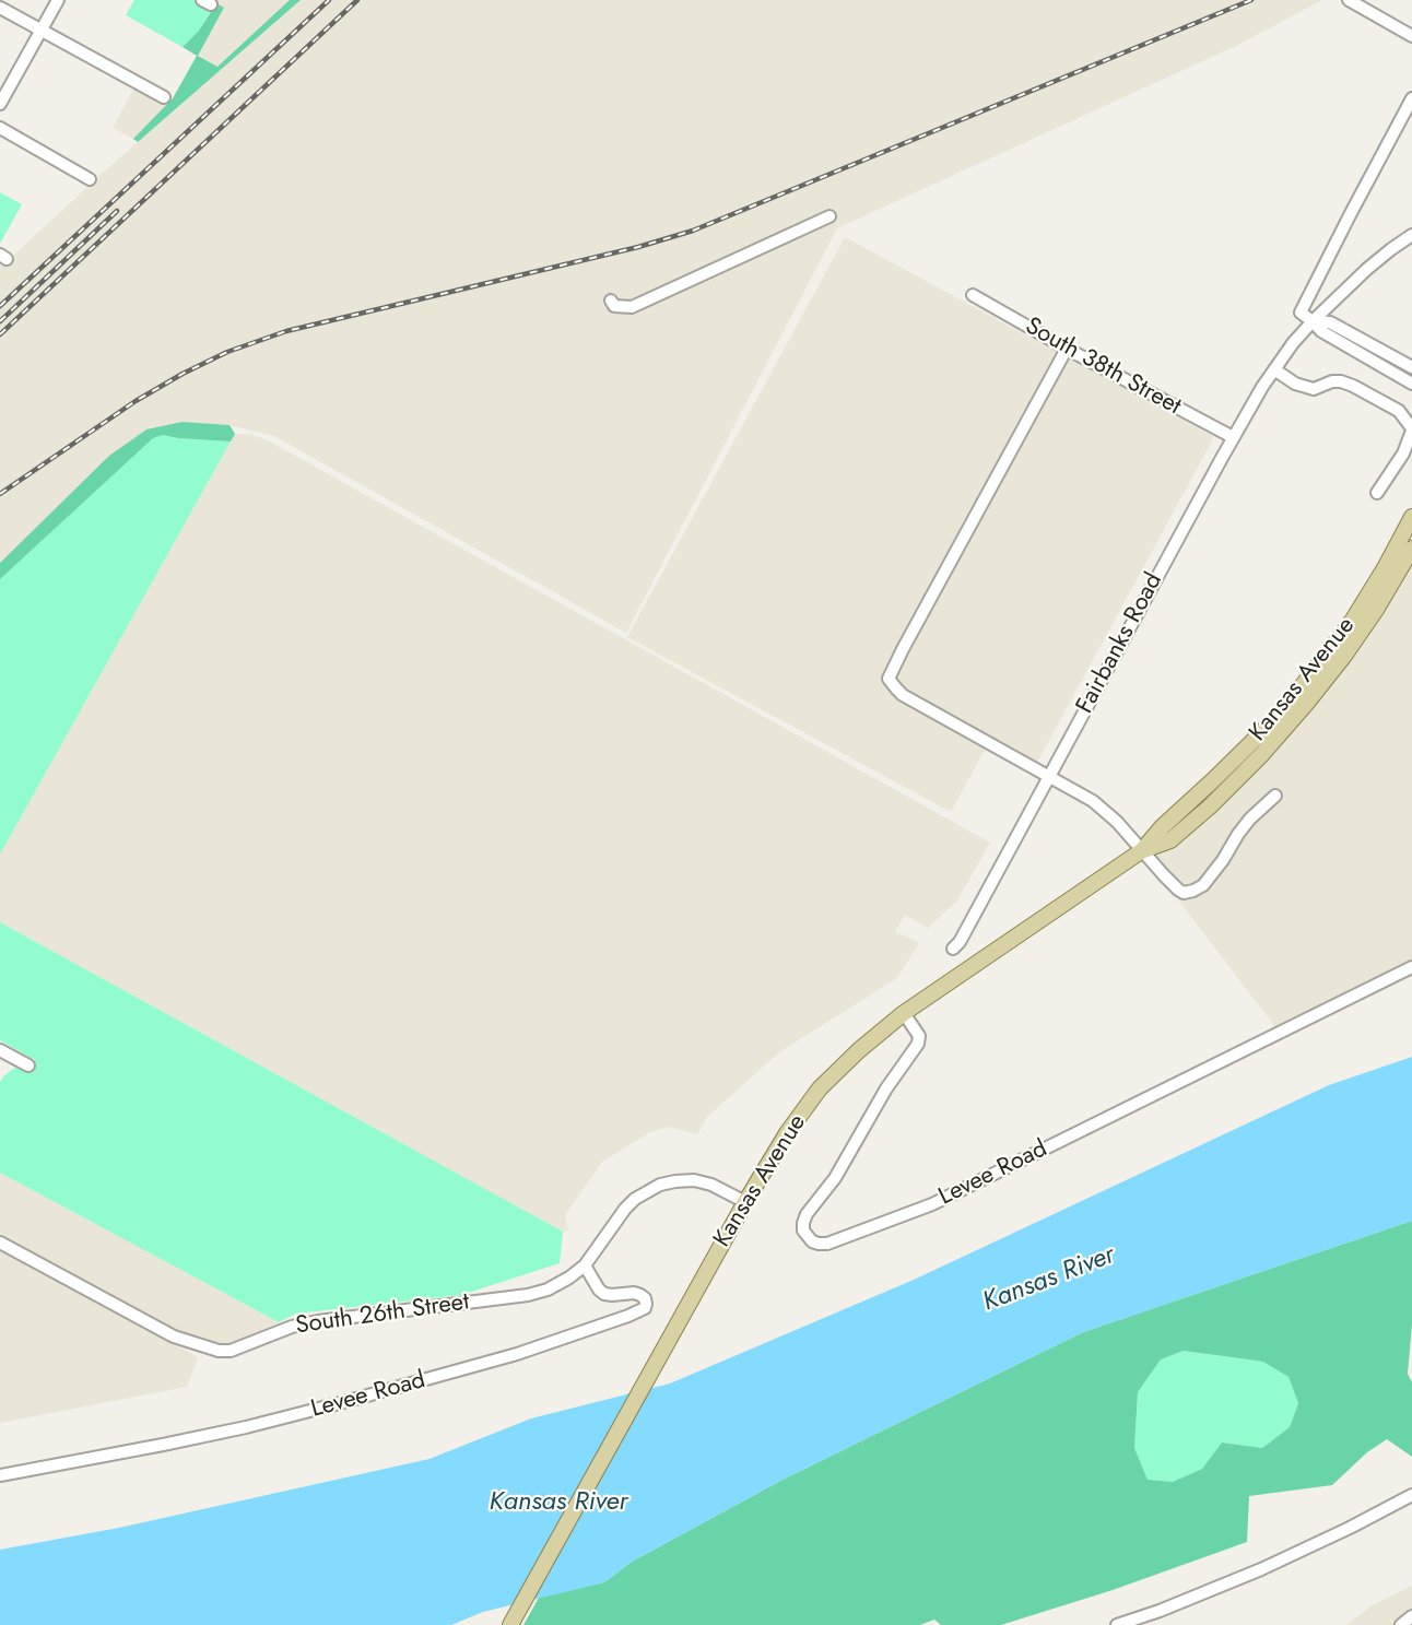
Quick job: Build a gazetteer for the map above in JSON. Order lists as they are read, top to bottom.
{
  "streets": {
    "main road": ["Kansas Avenue"],
    "street": [
      "South 38th Street",
      "Fairbanks Road",
      "Levee Road",
      "South 26th Street"
    ]
  },
  "crossings": [
    ["South 38th Street", "Fairbanks Road"],
    ["Kansas Avenue", "Levee Road"],
    ["Kansas Avenue", "South 26th Street"],
    ["Levee Road", "South 26th Street"]
  ],
  "water": ["Kansas River"]
}
